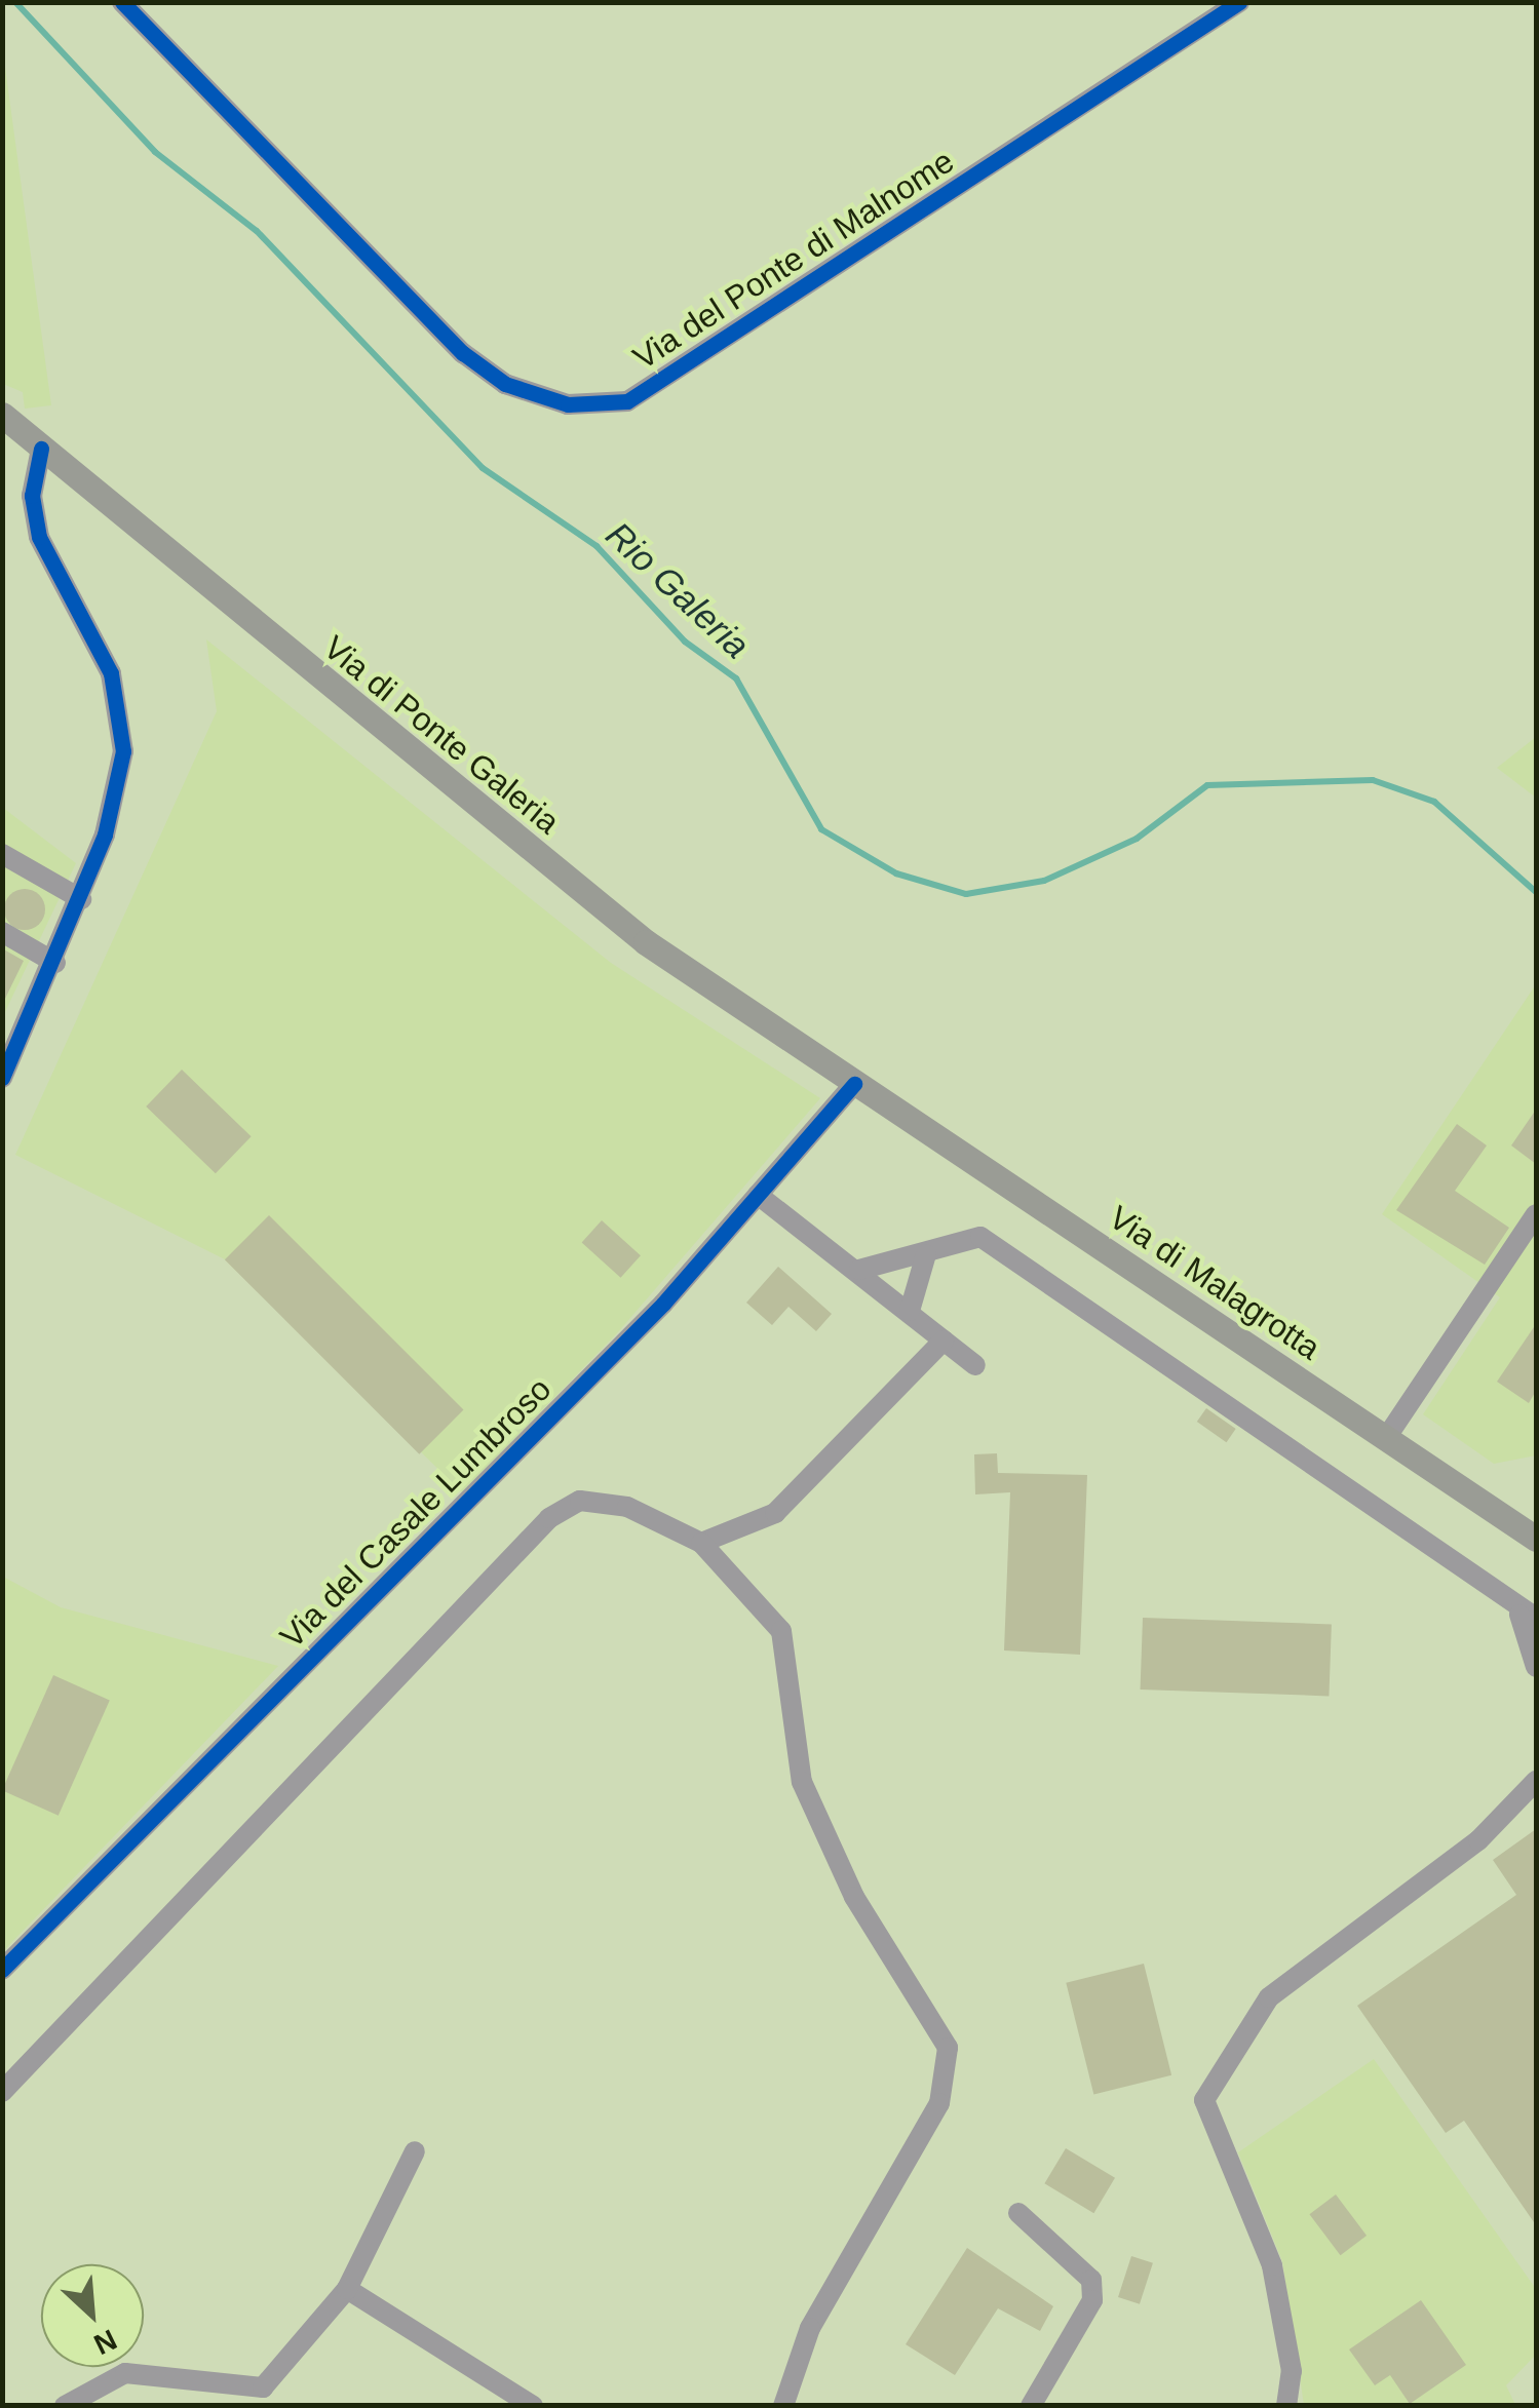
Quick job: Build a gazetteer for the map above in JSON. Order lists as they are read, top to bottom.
{
  "streets": {
    "main road": ["Via di Ponte Galeria", "Via di Malagrotta"],
    "street": ["Via del Ponte di Malnome", "Via del Casale Lumbroso"]
  },
  "crossings": [
    ["Via di Ponte Galeria", "Via di Malagrotta"],
    ["Via di Ponte Galeria", "Via del Casale Lumbroso"],
    ["Via di Malagrotta", "Via del Casale Lumbroso"]
  ],
  "water": ["Rio Galeria"],
  "north": "bottom right"
}
